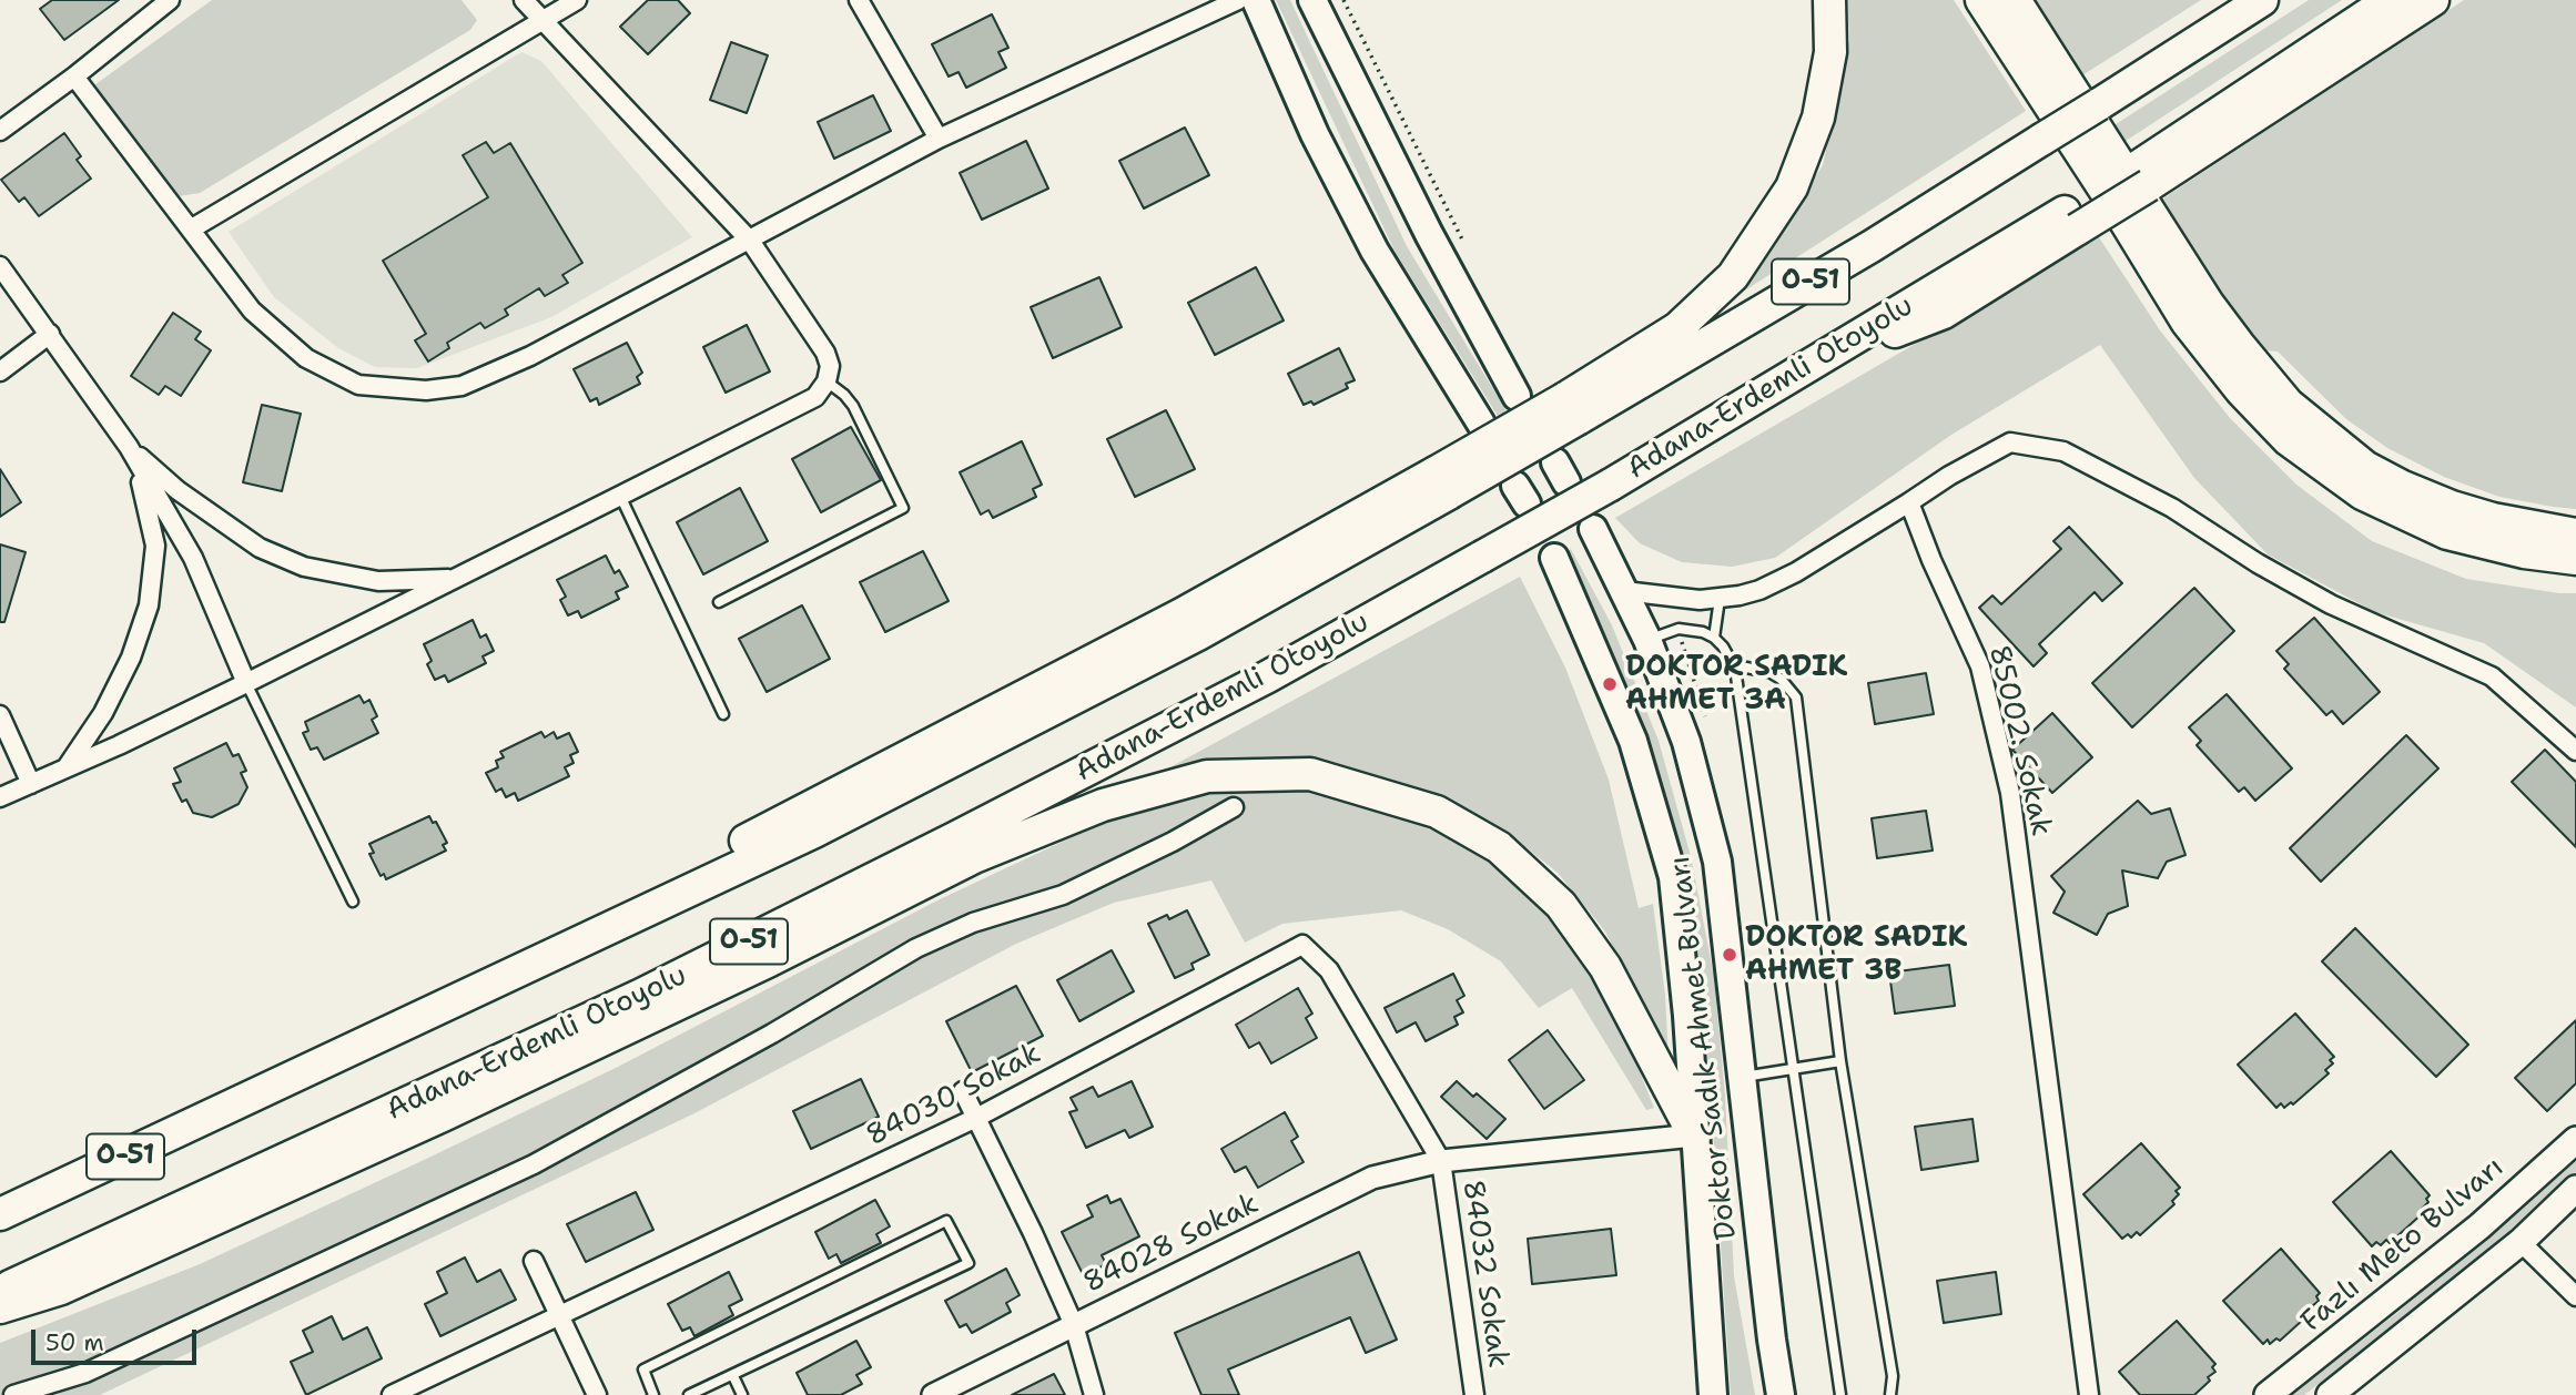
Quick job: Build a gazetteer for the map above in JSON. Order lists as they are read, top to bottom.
{
  "streets": {
    "highway": ["O-51", "Adana-Erdemli Otoyolu"],
    "main road": ["Doktor Sadık Ahmet Bulvarı", "Fazlı Meto Bulvarı"],
    "street": [
      "85002. Sokak",
      "84030 Sokak",
      "84028 Sokak",
      "84032 Sokak"
    ]
  },
  "crossings": [
    ["Doktor Sadık Ahmet Bulvarı", "84028 Sokak"],
    ["84030 Sokak", "84028 Sokak"],
    ["84030 Sokak", "84032 Sokak"],
    ["84028 Sokak", "84032 Sokak"]
  ],
  "places": ["DOKTOR SADIK AHMET 3A", "DOKTOR SADIK AHMET 3B"],
  "scale_bar": "50 m"
}
